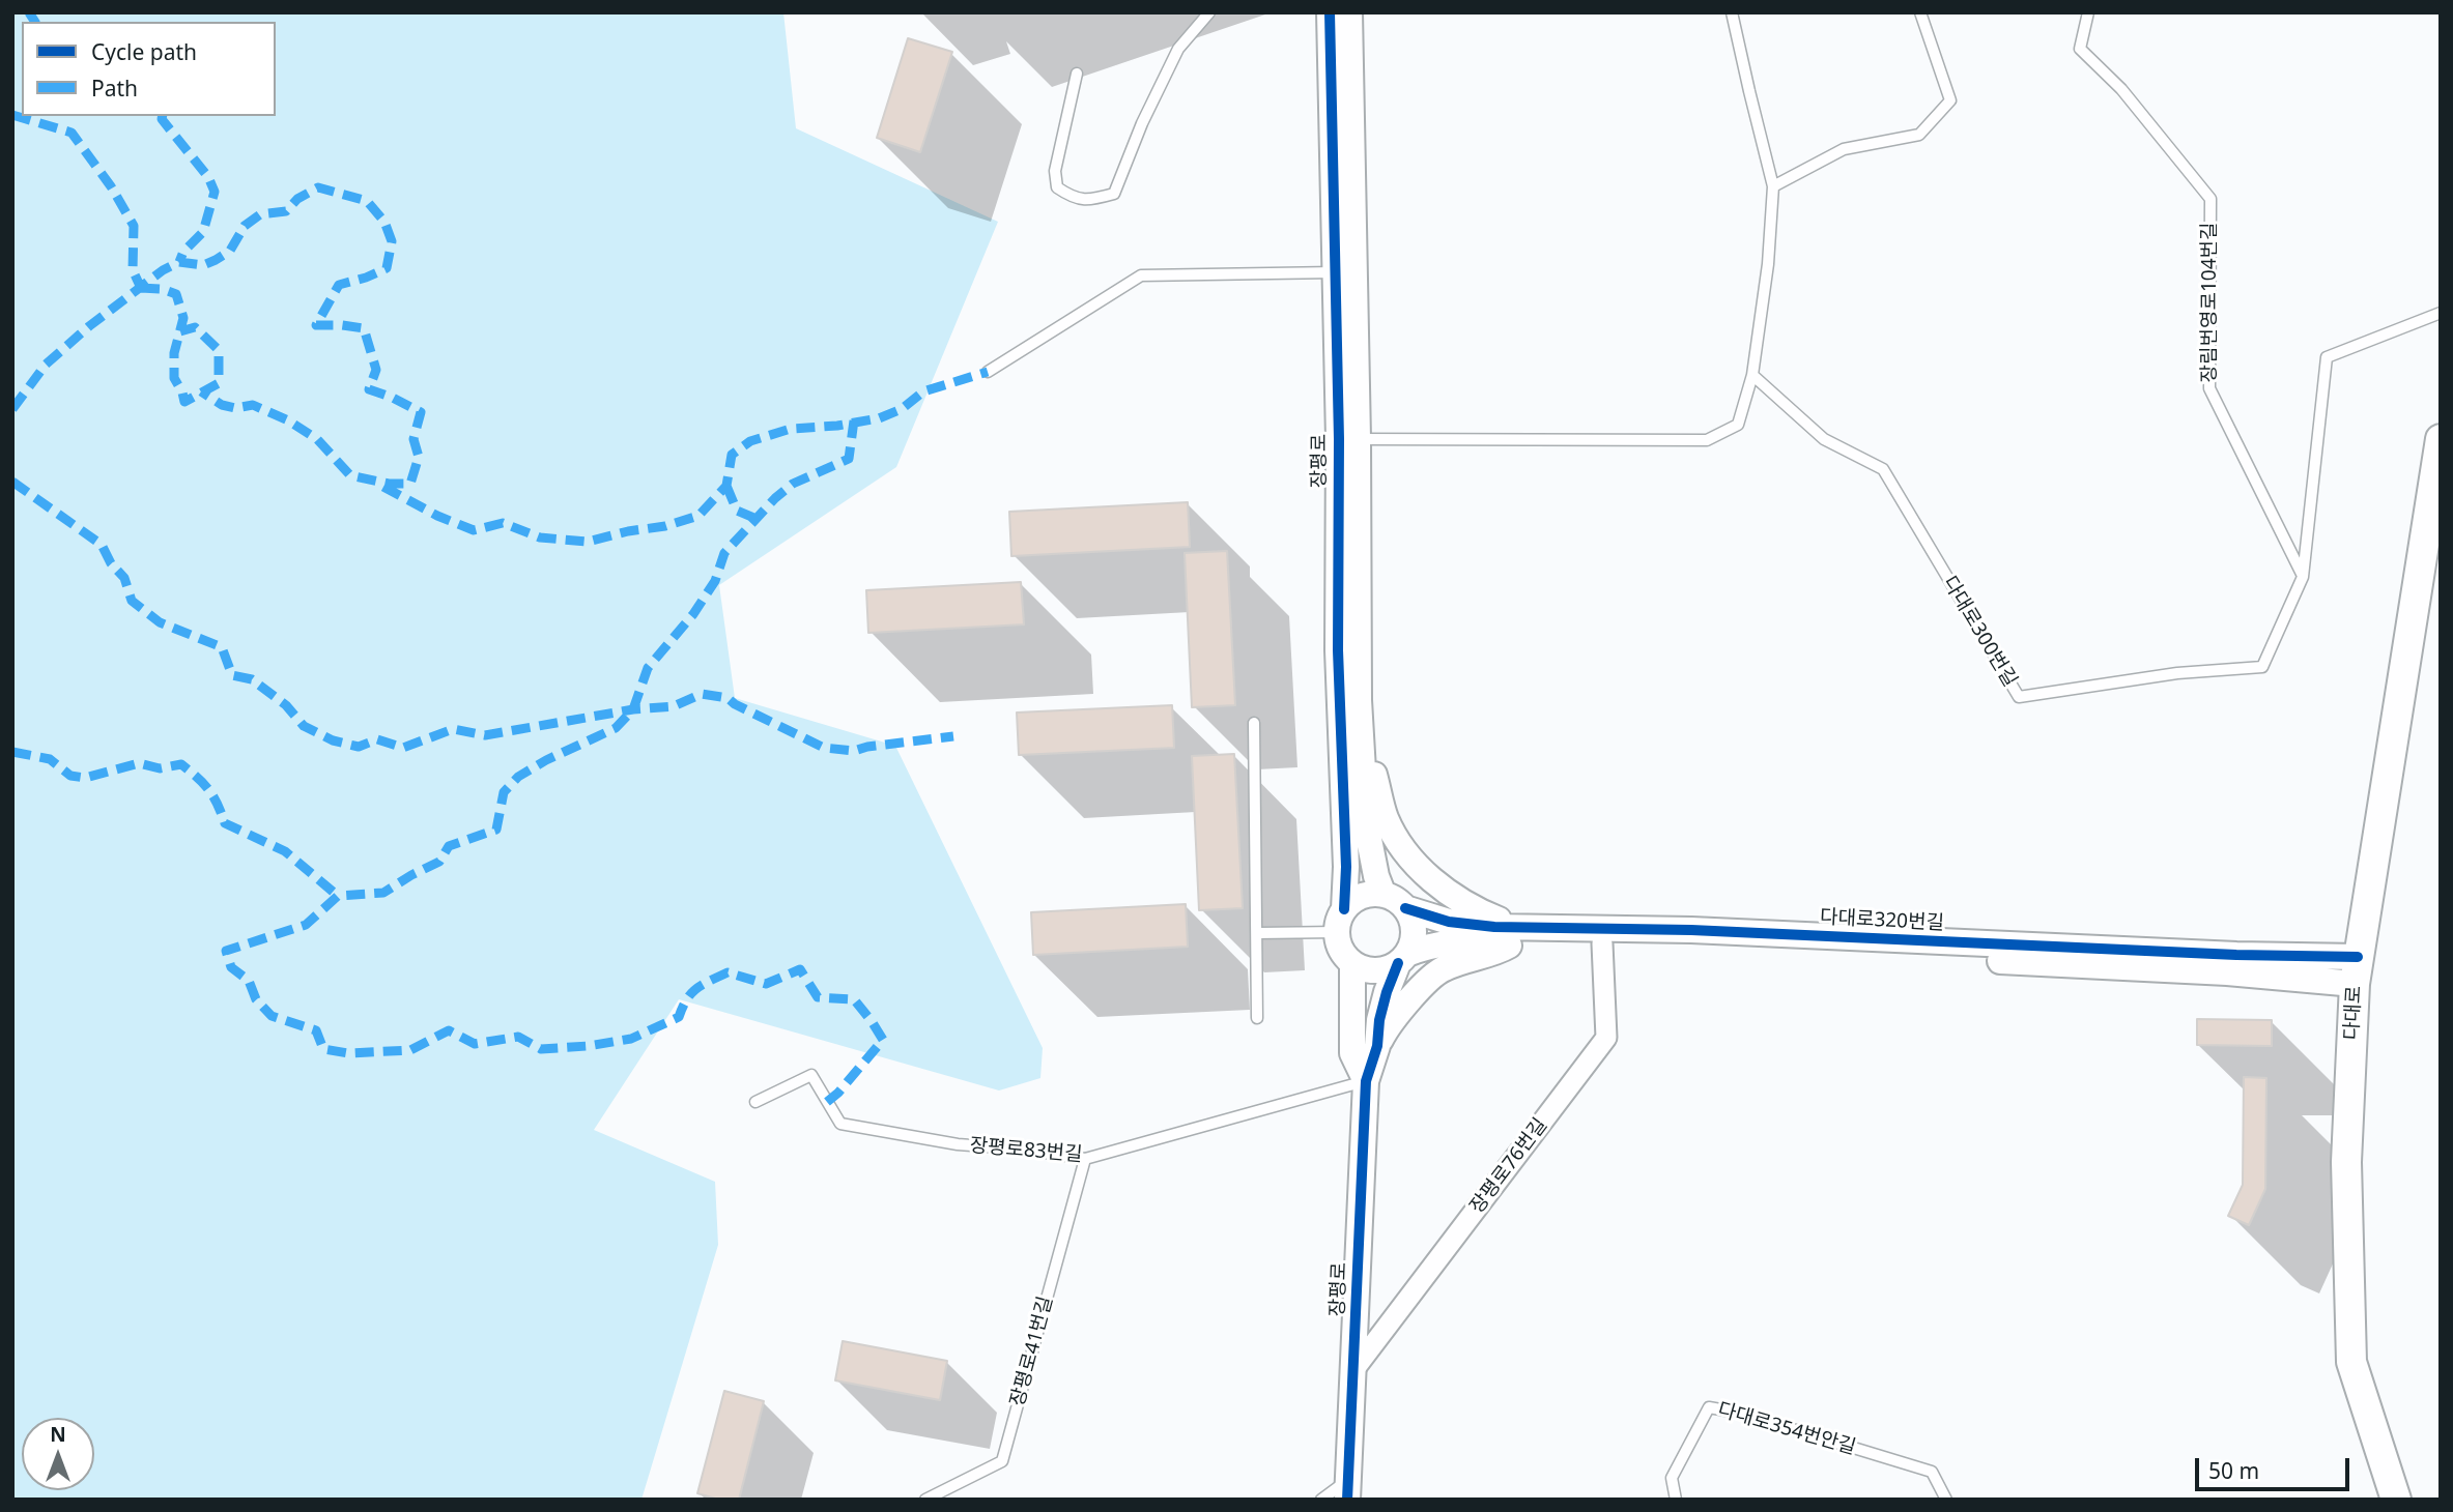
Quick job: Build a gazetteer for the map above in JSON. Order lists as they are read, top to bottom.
{
  "streets": {
    "main road": ["다대로"],
    "street": ["장평로", "다대로320번길", "장평로76번길"],
    "lane": [
      "장림번영로104번길",
      "다대로300번길",
      "장평로83번길",
      "장평로41번길",
      "다대로354번안길"
    ]
  },
  "crossings": [
    ["장림번영로104번길", "다대로300번길"],
    ["장평로", "다대로320번길"],
    ["장평로", "장평로83번길"],
    ["장평로", "장평로76번길"],
    ["다대로320번길", "다대로"],
    ["다대로320번길", "장평로76번길"],
    ["장평로83번길", "장평로41번길"]
  ],
  "legend": ["Cycle path", "Path"],
  "scale_bar": "50 m",
  "north": "top"
}
